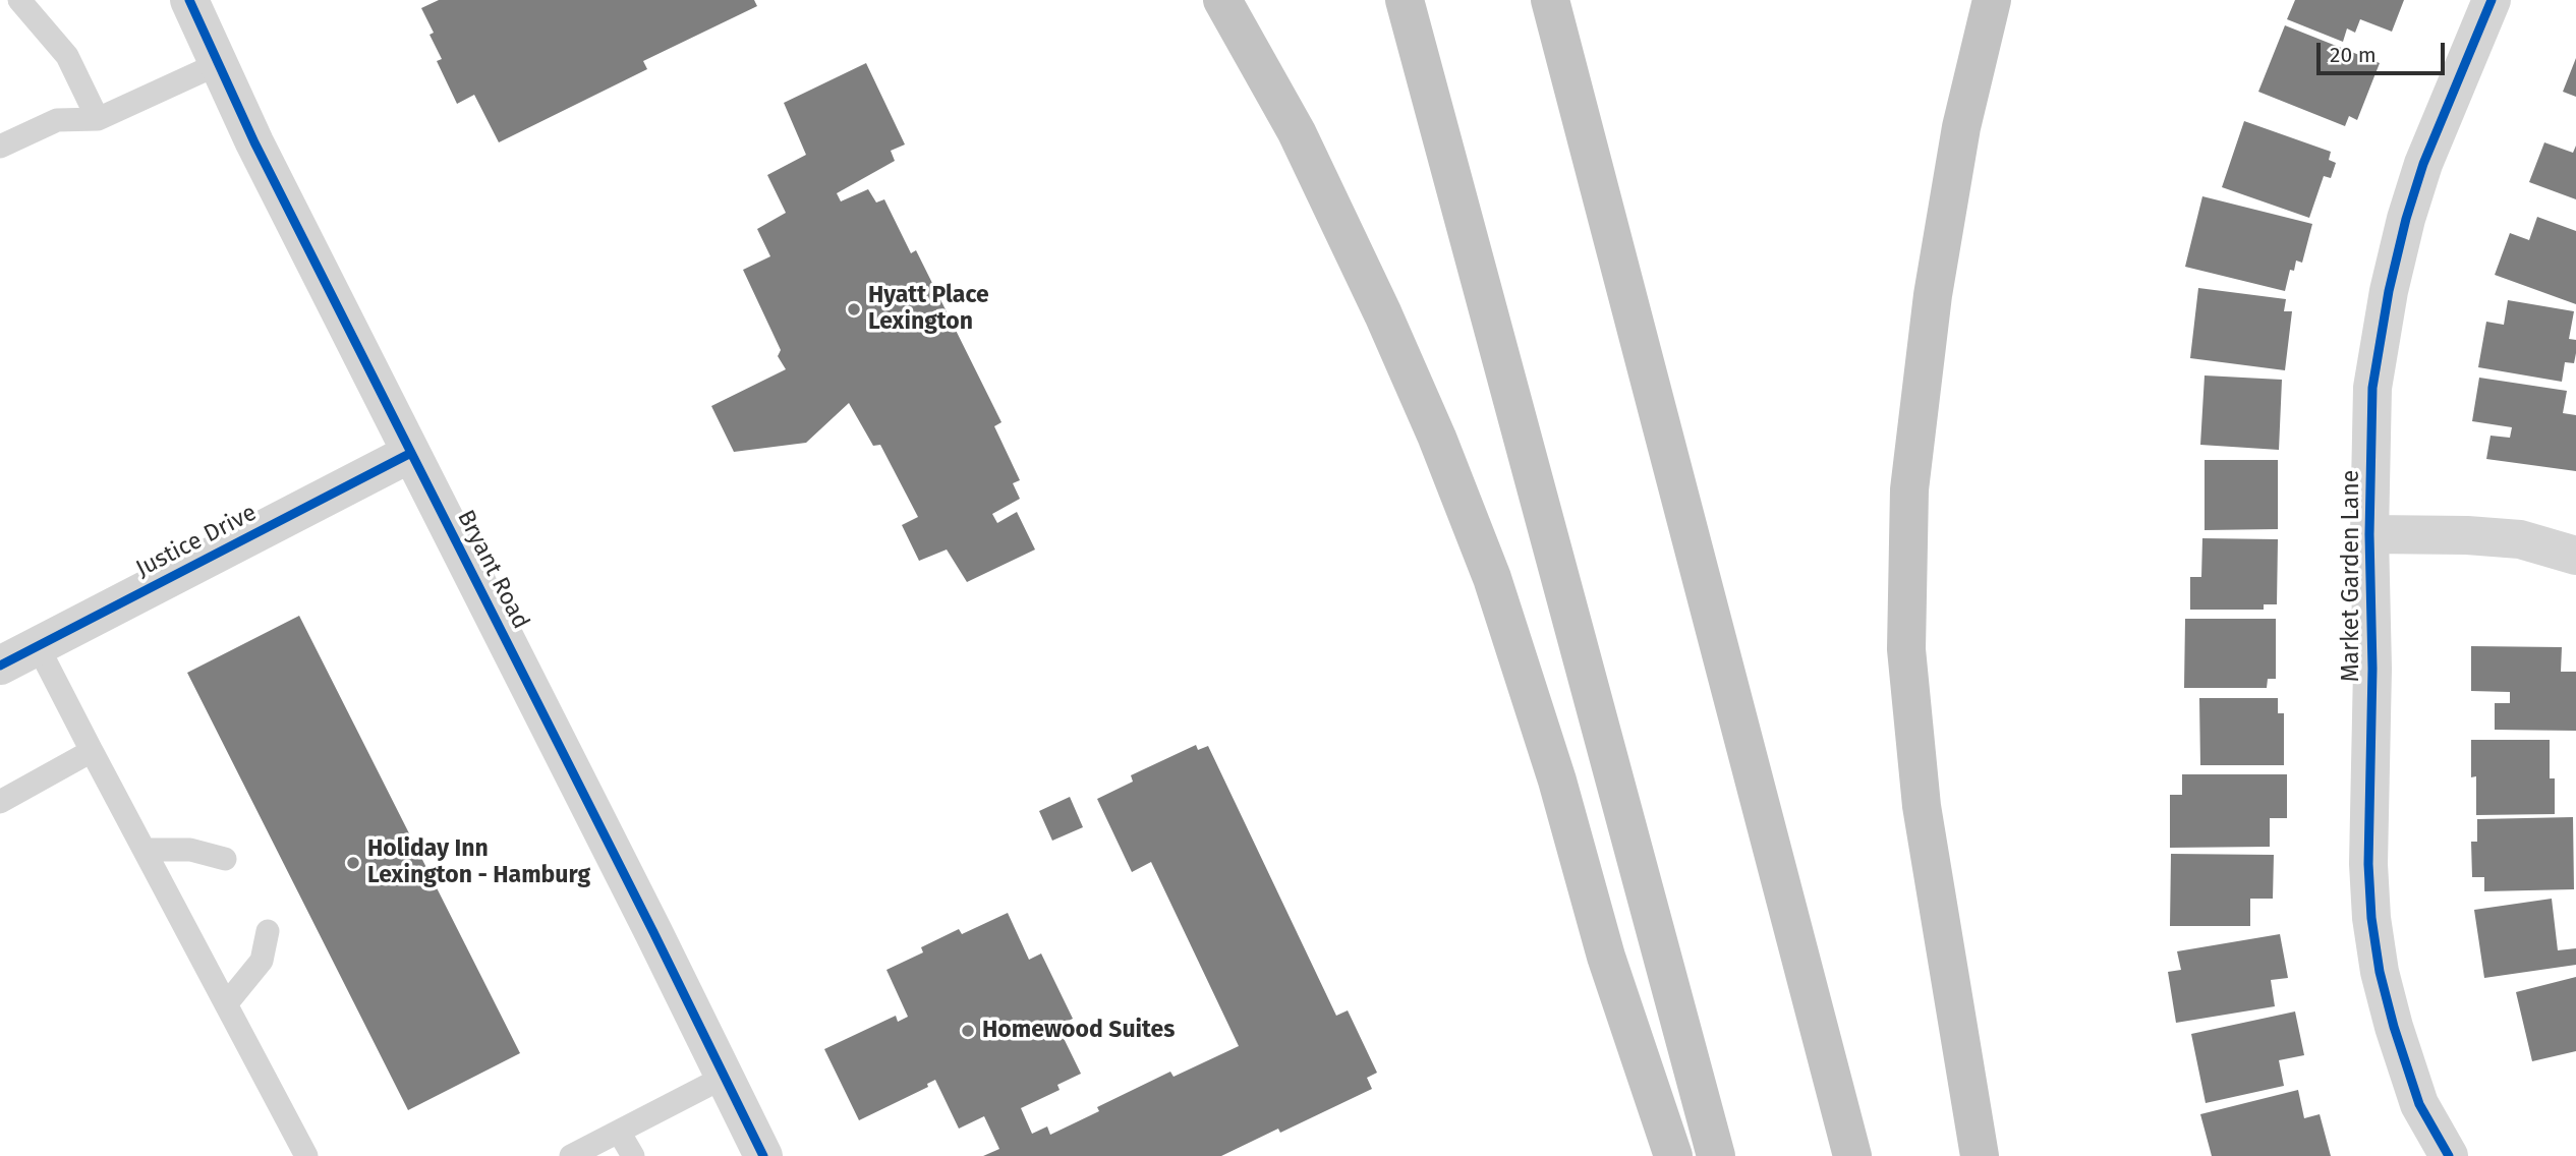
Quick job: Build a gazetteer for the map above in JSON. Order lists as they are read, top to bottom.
{
  "streets": {
    "street": ["Justice Drive", "Bryant Road", "Market Garden Lane"]
  },
  "crossings": [
    ["Justice Drive", "Bryant Road"]
  ],
  "places": ["Hyatt Place Lexington", "Holiday Inn Lexington - Hamburg", "Homewood Suites"],
  "scale_bar": "20 m"
}
